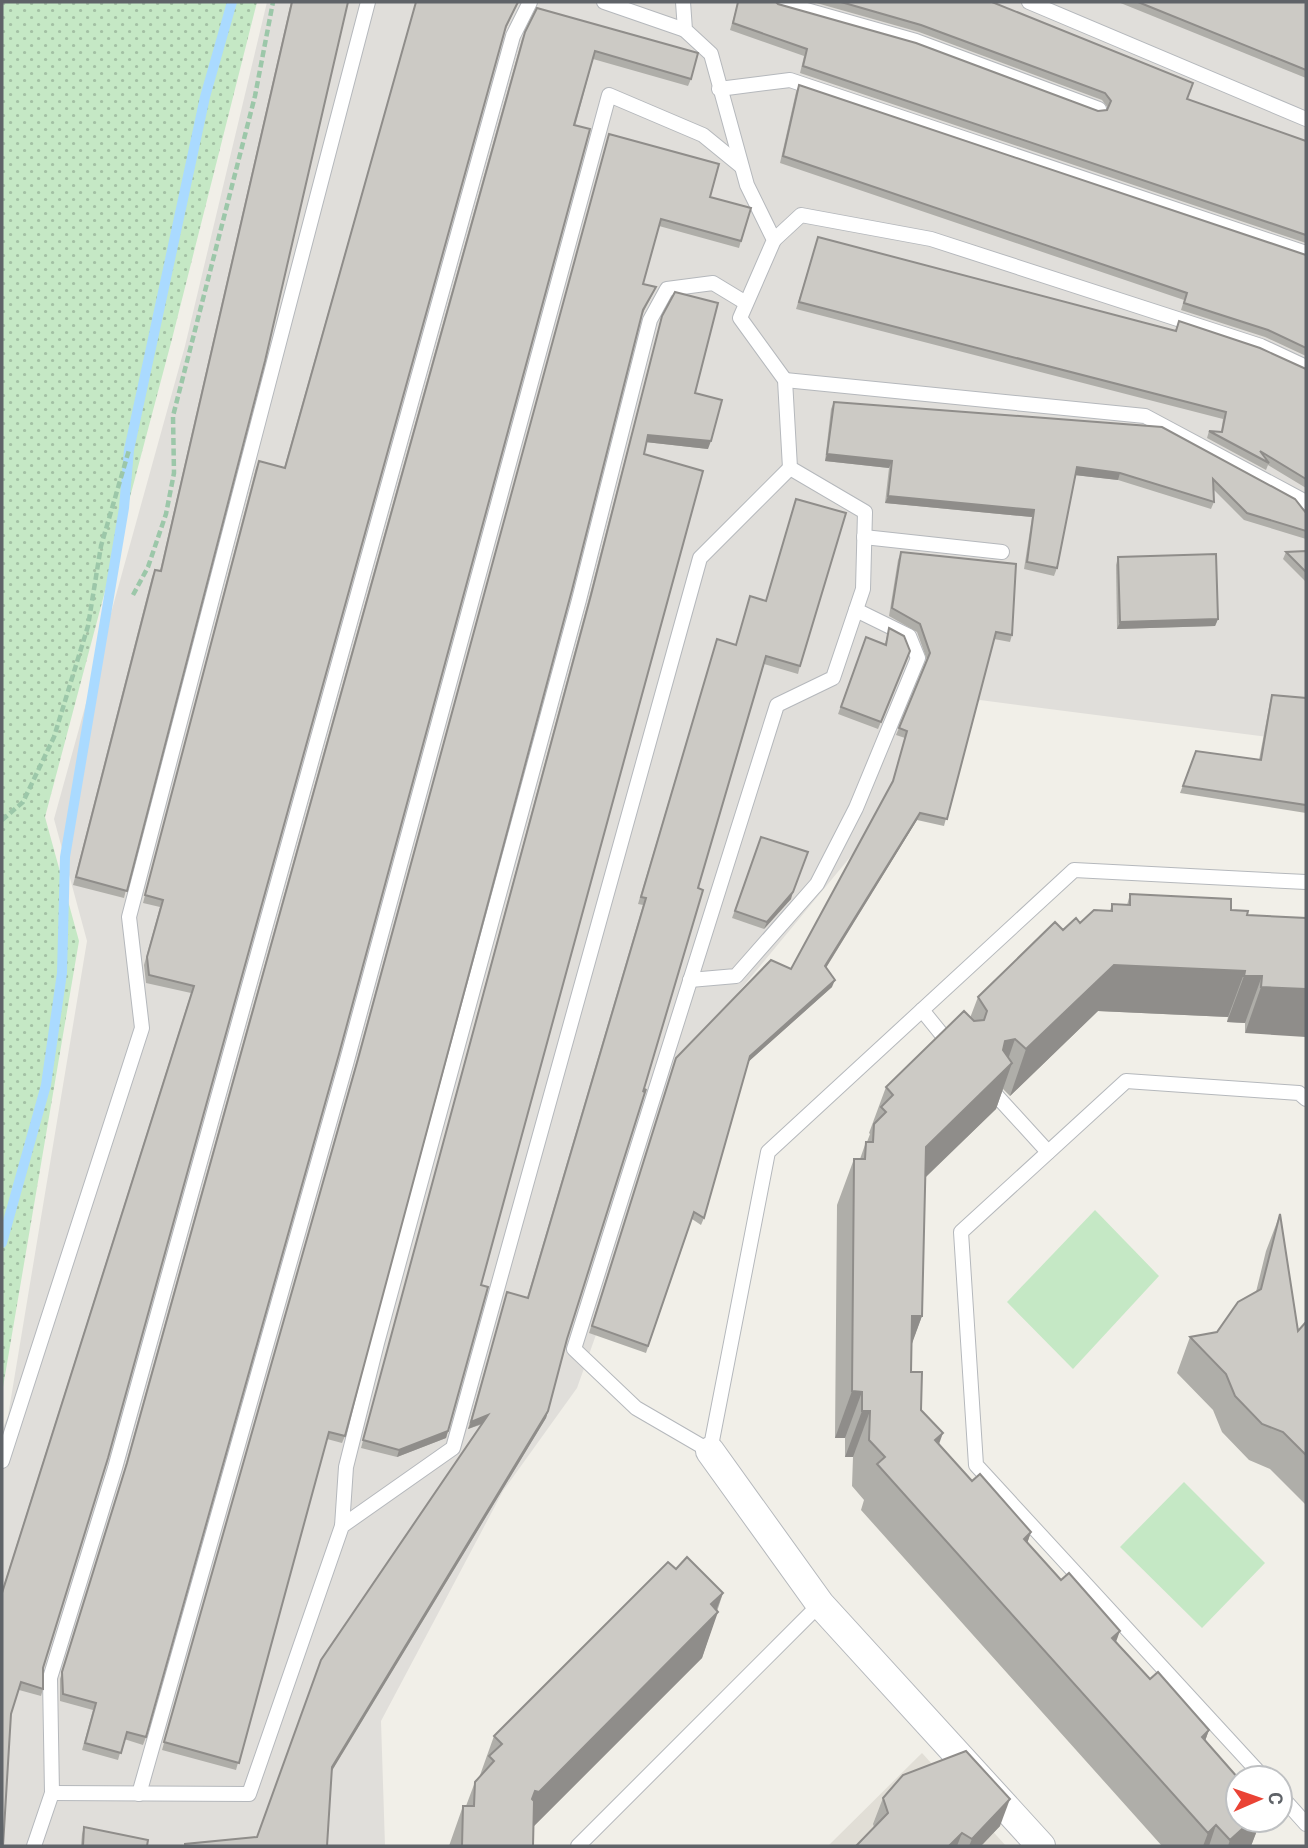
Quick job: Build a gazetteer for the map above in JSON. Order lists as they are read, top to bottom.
{
  "north": "right"
}
